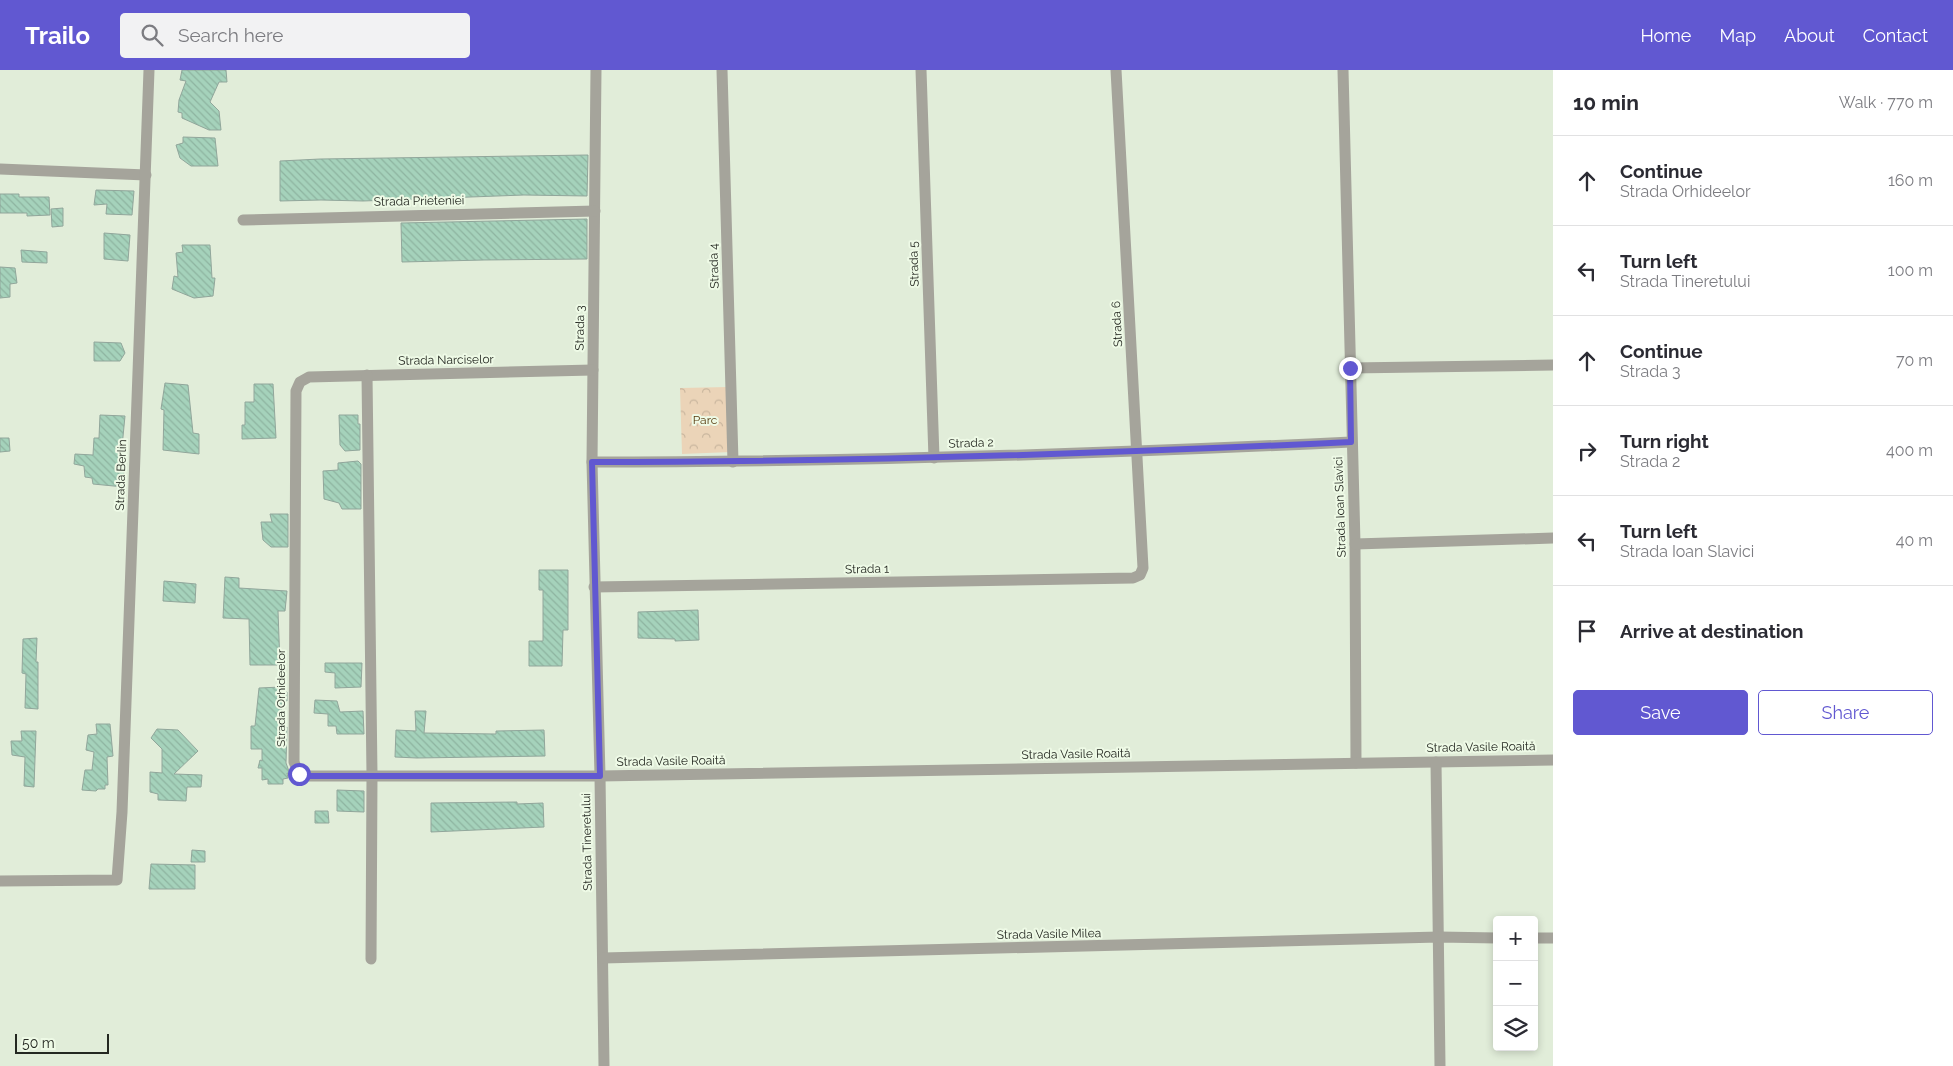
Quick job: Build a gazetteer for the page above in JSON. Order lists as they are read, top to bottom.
{
  "streets": {
    "street": [
      "Strada Prieteniei",
      "Strada 5",
      "Strada 4",
      "Strada 6",
      "Strada 3",
      "Strada Narciselor",
      "Strada 2",
      "Strada Berlin",
      "Strada Ioan Slavici",
      "Strada 1",
      "Strada Orhideelor",
      "Strada Vasile Roaită",
      "Strada Tineretului",
      "Strada Vasile Milea"
    ]
  },
  "crossings": [
    ["Strada Prieteniei", "Strada 3"],
    ["Strada 5", "Strada 2"],
    ["Strada 4", "Strada 2"],
    ["Strada 6", "Strada 2"],
    ["Strada 6", "Strada 1"],
    ["Strada 3", "Strada Narciselor"],
    ["Strada 3", "Strada 2"],
    ["Strada 3", "Strada 1"],
    ["Strada 3", "Strada Tineretului"],
    ["Strada Narciselor", "Strada Orhideelor"],
    ["Strada 2", "Strada Ioan Slavici"],
    ["Strada Ioan Slavici", "Strada Vasile Roaită"],
    ["Strada 1", "Strada Tineretului"],
    ["Strada Orhideelor", "Strada Vasile Roaită"],
    ["Strada Orhideelor", "Strada Tineretului"],
    ["Strada Vasile Roaită", "Strada Tineretului"],
    ["Strada Tineretului", "Strada Vasile Milea"]
  ],
  "parks": ["Parc"],
  "scale_bar": "50 m",
  "page": {
    "header": "Trailo",
    "search": "Search here",
    "nav": [
      "Home",
      "Map",
      "About",
      "Contact"
    ],
    "heading": ["10 min", "Walk · 770 m"],
    "list": [
      ["Continue", "Strada Orhideelor", "160 m"],
      ["Turn left", "Strada Tineretului", "100 m"],
      ["Continue", "Strada 3", "70 m"],
      ["Turn right", "Strada 2", "400 m"],
      ["Turn left", "Strada Ioan Slavici", "40 m"],
      "Arrive at destination"
    ],
    "buttons": ["Save", "Share"],
    "map_buttons": ["+", "−"],
    "scale": "50 m"
  }
}
